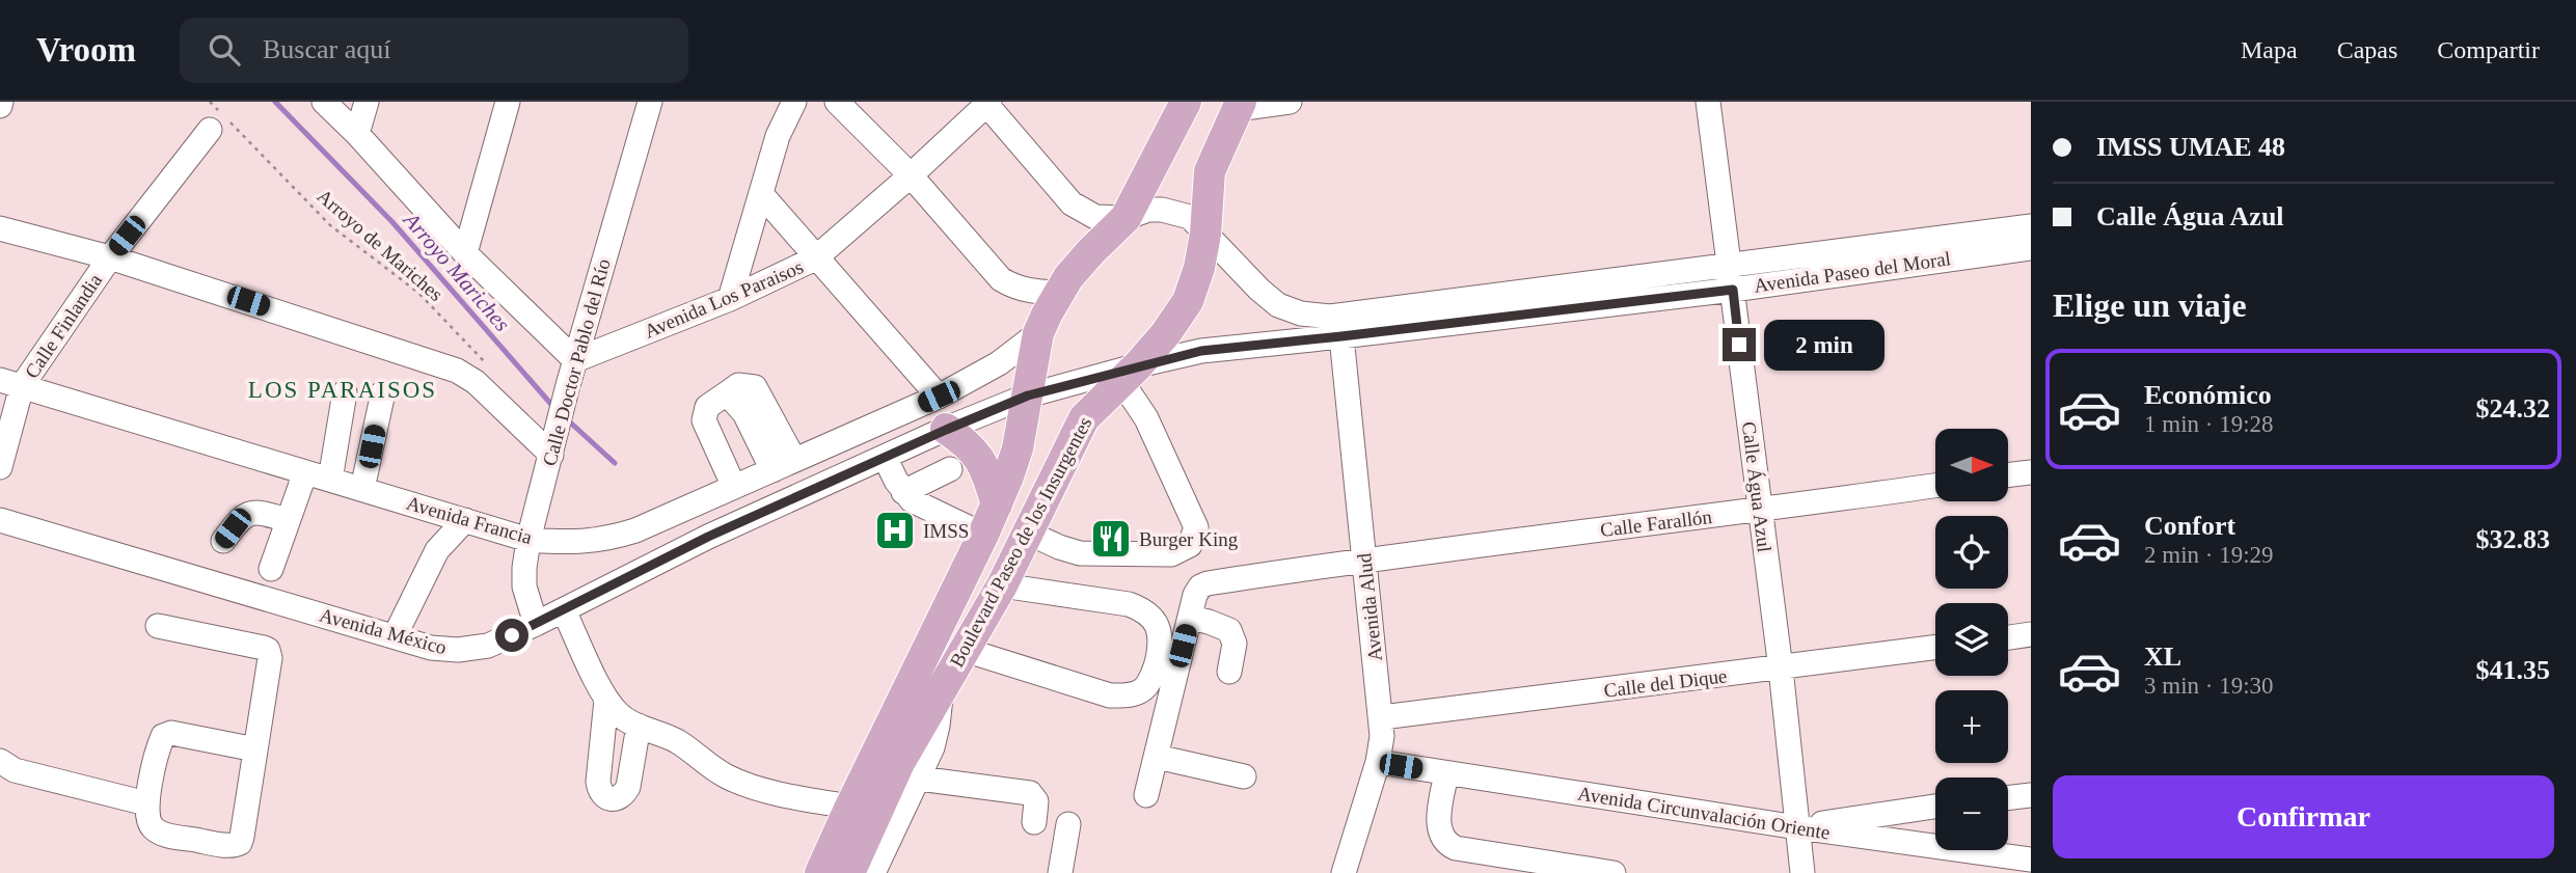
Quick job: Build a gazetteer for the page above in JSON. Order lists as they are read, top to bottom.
{
  "streets": {
    "main road": ["Boulevard Paseo de los Insurgentes"],
    "street": [
      "Avenida Paseo del Moral",
      "Avenida Los Paraisos",
      "Calle Finlandia",
      "Calle Doctor Pablo del Río",
      "Calle Água Azul",
      "Avenida Francia",
      "Calle Farallón",
      "Avenida Alud",
      "Avenida México",
      "Calle del Dique",
      "Avenida Circunvalación Oriente"
    ],
    "path": ["Arroyo de Mariches"]
  },
  "crossings": [
    ["Arroyo de Mariches", "Calle Finlandia"],
    ["Avenida Paseo del Moral", "Avenida Los Paraisos"],
    ["Avenida Paseo del Moral", "Calle Água Azul"],
    ["Avenida Paseo del Moral", "Boulevard Paseo de los Insurgentes"],
    ["Avenida Paseo del Moral", "Avenida Alud"],
    ["Avenida Paseo del Moral", "Avenida México"],
    ["Avenida Los Paraisos", "Calle Doctor Pablo del Río"],
    ["Calle Finlandia", "Avenida Francia"],
    ["Calle Doctor Pablo del Río", "Avenida Francia"],
    ["Calle Doctor Pablo del Río", "Avenida México"],
    ["Calle Água Azul", "Calle Farallón"],
    ["Calle Água Azul", "Calle del Dique"],
    ["Calle Água Azul", "Avenida Circunvalación Oriente"],
    ["Avenida Francia", "Boulevard Paseo de los Insurgentes"],
    ["Calle Farallón", "Avenida Alud"],
    ["Boulevard Paseo de los Insurgentes", "Avenida México"],
    ["Avenida Alud", "Calle del Dique"],
    ["Avenida Alud", "Avenida Circunvalación Oriente"]
  ],
  "districts": ["LOS PARAISOS"],
  "water": ["Arroyo Mariches"],
  "places": {
    "hospital": ["IMSS"],
    "restaurant": ["Burger King"]
  },
  "north": "right",
  "page": {
    "header": "Vroom",
    "search": "Buscar aquí",
    "nav": ["Mapa", "Capas", "Compartir"],
    "banner": ["IMSS UMAE 48", "Calle Água Azul"],
    "heading": "Elige un viaje",
    "bubble": "2 min",
    "list": [
      {
        "name": "Económico",
        "note": "1 min · 19:28",
        "value": "$24.32"
      },
      {
        "name": "Confort",
        "note": "2 min · 19:29",
        "value": "$32.83"
      },
      {
        "name": "XL",
        "note": "3 min · 19:30",
        "value": "$41.35"
      }
    ],
    "map_buttons": ["+", "−"],
    "buttons": "Confirmar"
  }
}
